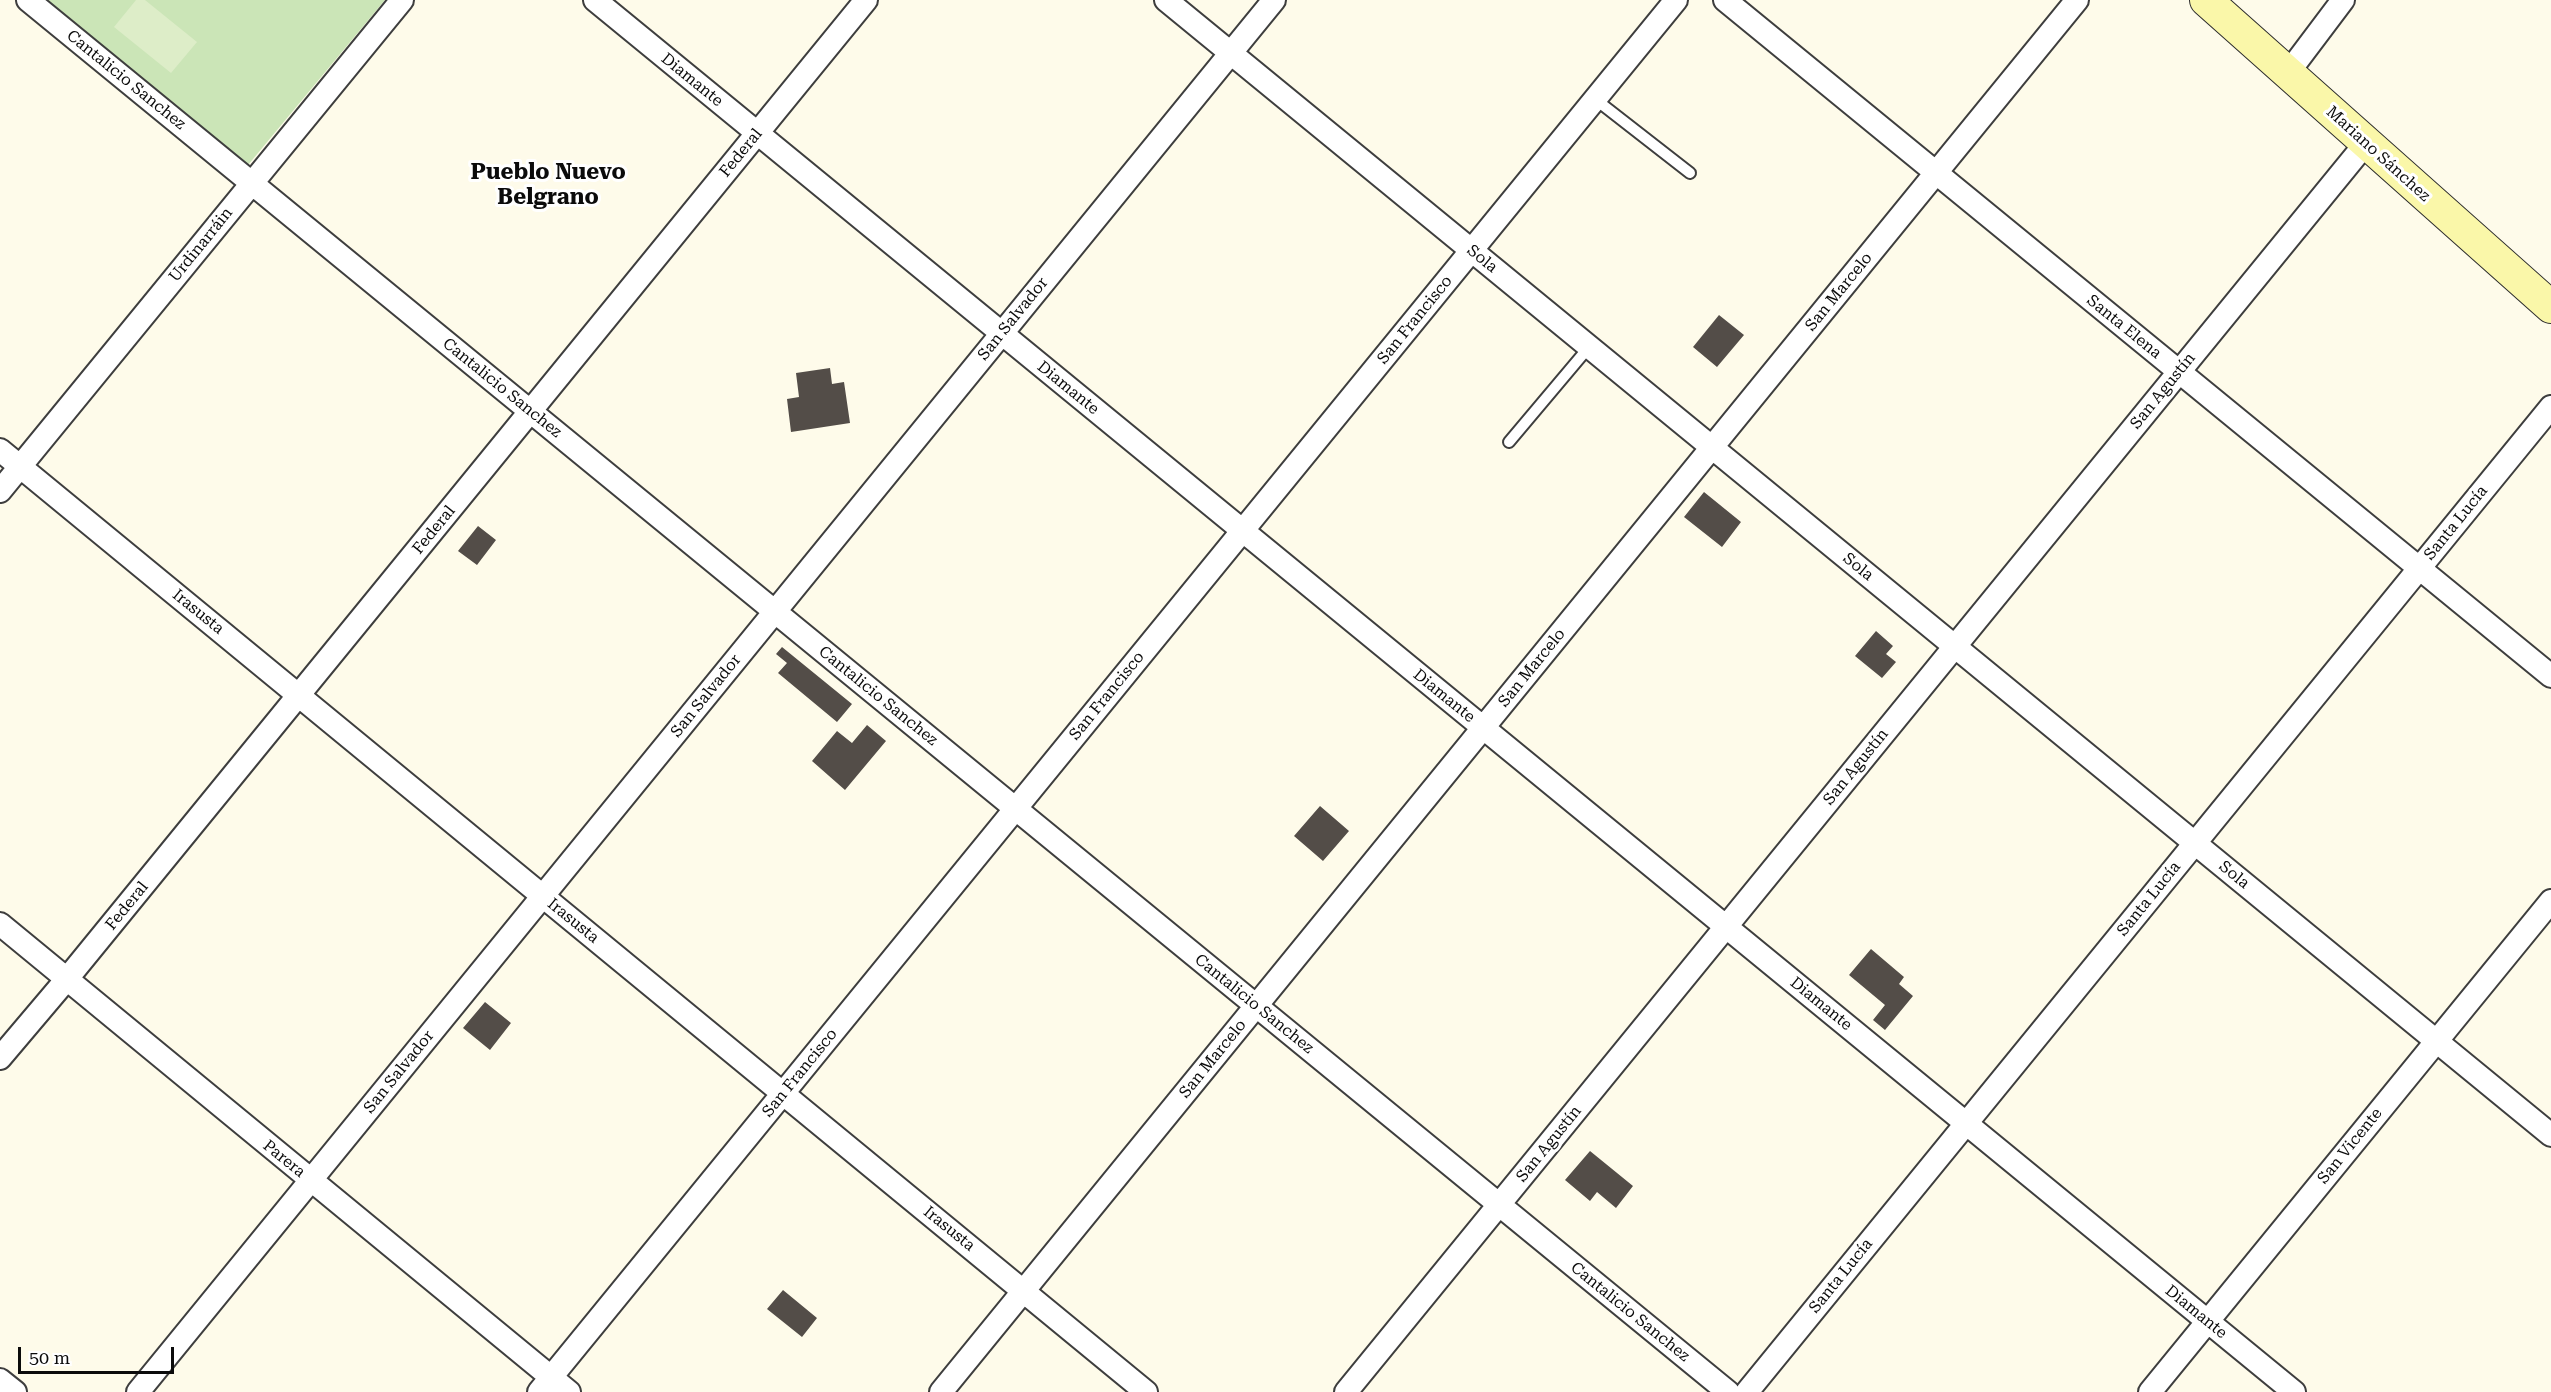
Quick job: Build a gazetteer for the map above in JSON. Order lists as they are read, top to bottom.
{
  "streets": {
    "street": [
      "Cantalicio Sanchez",
      "Diamante",
      "Federal",
      "Mariano Sánchez",
      "Urdinarráin",
      "Sola",
      "San Marcelo",
      "San Salvador",
      "San Francisco",
      "Santa Elena",
      "San Agustín",
      "Santa Lucía",
      "Irasusta",
      "San Vicente",
      "Parera"
    ]
  },
  "crossings": [
    ["Cantalicio Sanchez", "Federal"],
    ["Cantalicio Sanchez", "Urdinarráin"],
    ["Cantalicio Sanchez", "San Marcelo"],
    ["Cantalicio Sanchez", "San Salvador"],
    ["Cantalicio Sanchez", "San Francisco"],
    ["Cantalicio Sanchez", "San Agustín"],
    ["Diamante", "Federal"],
    ["Diamante", "San Marcelo"],
    ["Diamante", "San Salvador"],
    ["Diamante", "San Francisco"],
    ["Diamante", "San Agustín"],
    ["Diamante", "Santa Lucía"],
    ["Diamante", "San Vicente"],
    ["Federal", "Irasusta"],
    ["Federal", "Parera"],
    ["Mariano Sánchez", "San Agustín"],
    ["Urdinarráin", "Irasusta"],
    ["Sola", "San Marcelo"],
    ["Sola", "San Salvador"],
    ["Sola", "San Francisco"],
    ["Sola", "San Agustín"],
    ["Sola", "Santa Lucía"],
    ["Sola", "San Vicente"],
    ["San Marcelo", "Santa Elena"],
    ["San Marcelo", "Irasusta"],
    ["San Salvador", "Irasusta"],
    ["San Salvador", "Parera"],
    ["San Francisco", "Irasusta"],
    ["San Francisco", "Parera"],
    ["Santa Elena", "San Agustín"],
    ["Santa Elena", "Santa Lucía"]
  ],
  "districts": ["Pueblo Nuevo Belgrano"],
  "scale_bar": "50 m"
}
